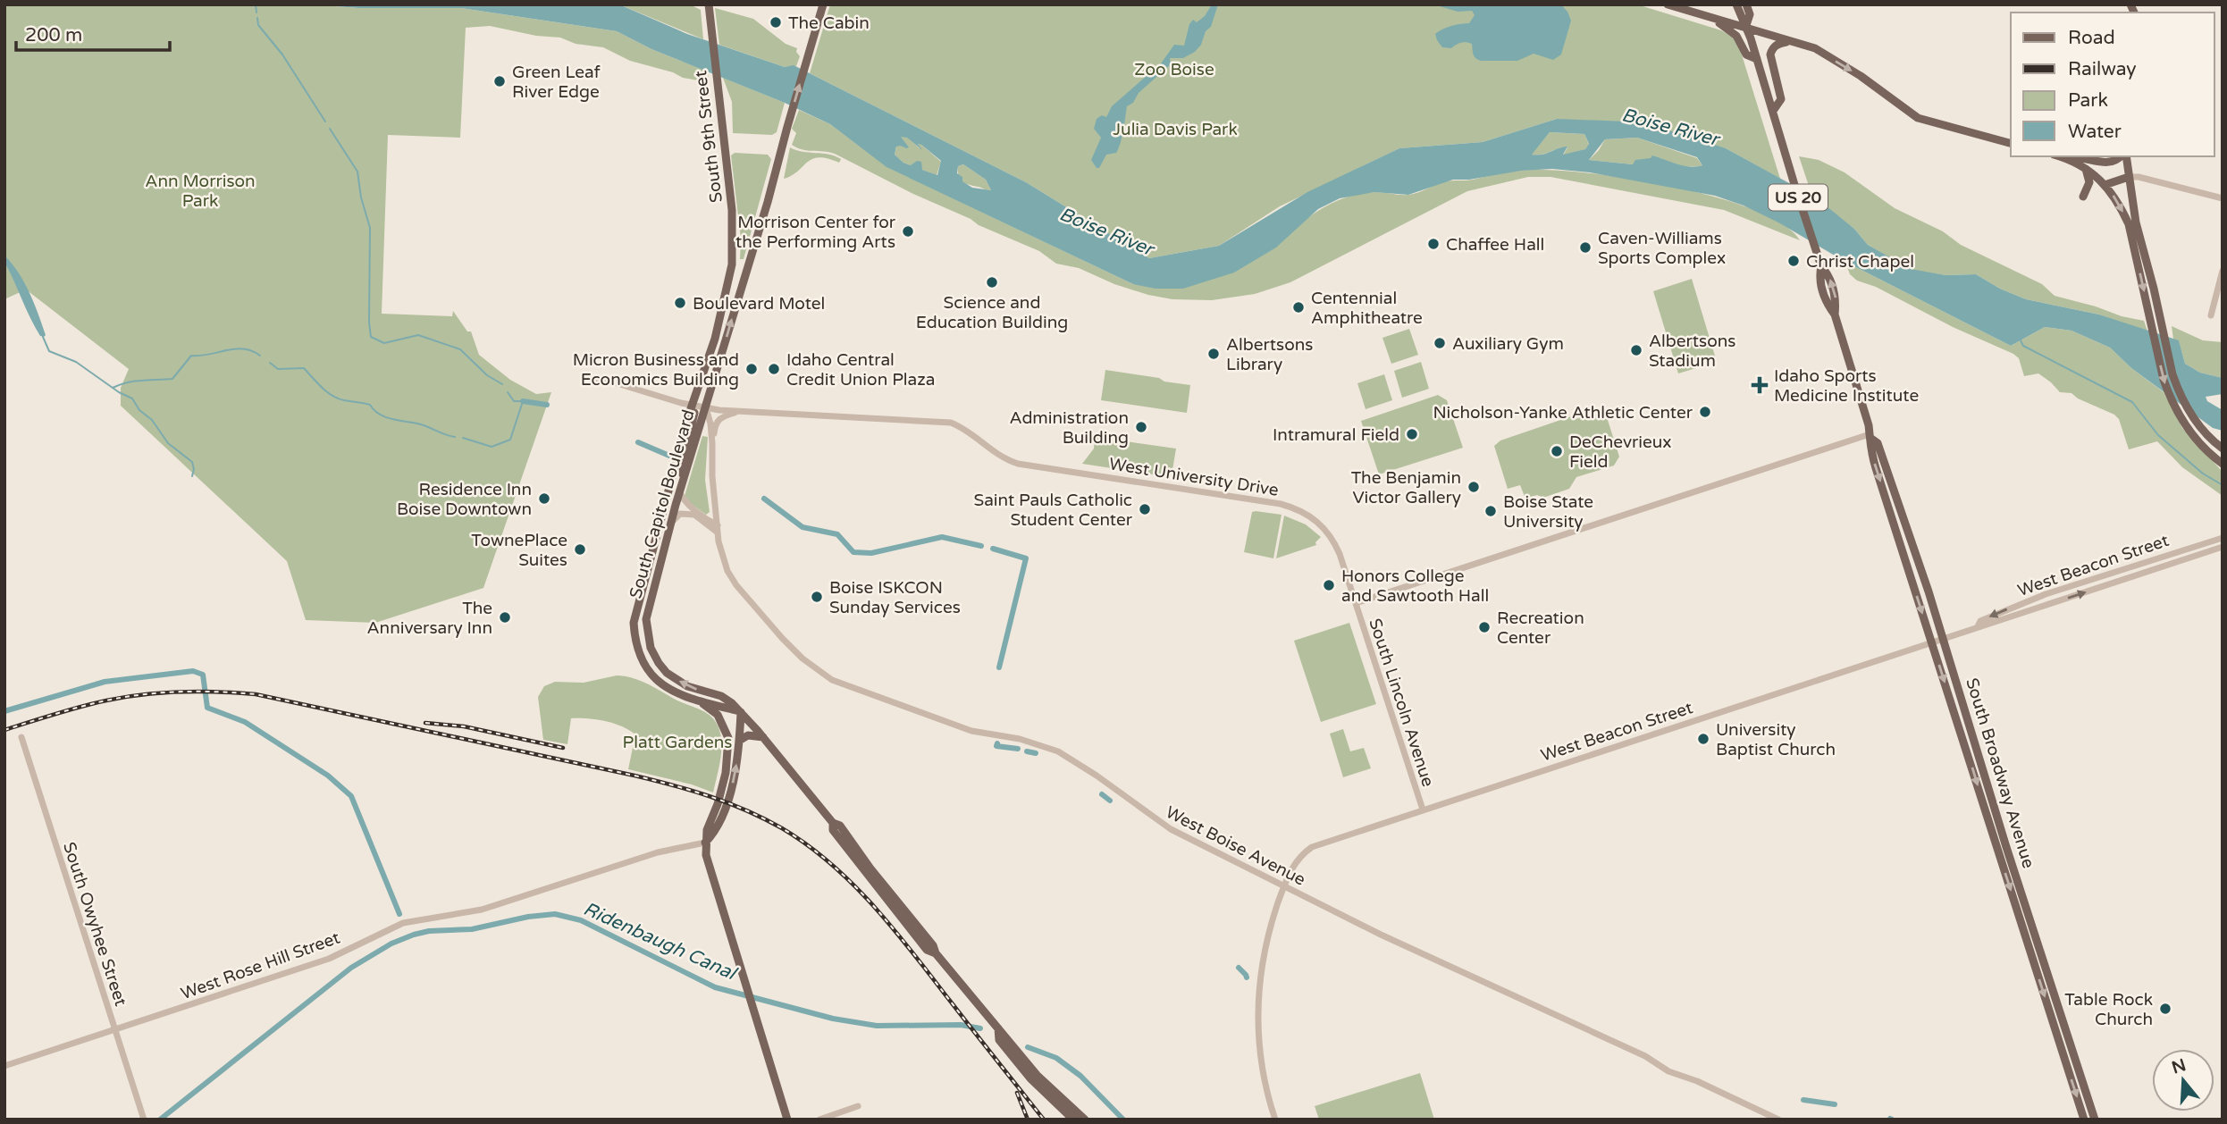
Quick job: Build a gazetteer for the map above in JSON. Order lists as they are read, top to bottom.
{
  "streets": {
    "main road": [
      "South 9th Street",
      "US 20",
      "South Capitol Boulevard",
      "South Broadway Avenue"
    ],
    "street": [
      "West University Drive",
      "West Beacon Street",
      "South Lincoln Avenue",
      "West Boise Avenue",
      "South Owyhee Street",
      "West Rose Hill Street"
    ]
  },
  "crossings": [
    ["South 9th Street", "South Capitol Boulevard"],
    ["West University Drive", "South Capitol Boulevard"],
    ["West University Drive", "South Lincoln Avenue"],
    ["West University Drive", "West Boise Avenue"],
    ["South Capitol Boulevard", "West Boise Avenue"],
    ["West Beacon Street", "South Lincoln Avenue"],
    ["West Beacon Street", "South Broadway Avenue"],
    ["West Beacon Street", "West Boise Avenue"],
    ["South Owyhee Street", "West Rose Hill Street"]
  ],
  "one_way": ["South Capitol Boulevard"],
  "water": ["Boise River", "Ridenbaugh Canal"],
  "parks": [
    "Zoo Boise",
    "Julia Davis Park",
    "Ann Morrison Park",
    "Platt Gardens"
  ],
  "places": {
    "other": [
      "The Cabin",
      "Green Leaf River Edge",
      "Morrison Center for the Performing Arts",
      "Chaffee Hall",
      "Caven-Williams Sports Complex",
      "Christ Chapel",
      "Science and Education Building",
      "Boulevard Motel",
      "Centennial Amphitheatre",
      "Auxiliary Gym",
      "Albertsons Stadium",
      "Albertsons Library",
      "Micron Business and Economics Building",
      "Idaho Central Credit Union Plaza",
      "Nicholson-Yanke Athletic Center",
      "Administration Building",
      "Intramural Field",
      "DeChevrieux Field",
      "The Benjamin Victor Gallery",
      "Residence Inn Boise Downtown",
      "Saint Pauls Catholic Student Center",
      "Boise State University",
      "TownePlace Suites",
      "Honors College and Sawtooth Hall",
      "Boise ISKCON Sunday Services",
      "The Anniversary Inn",
      "Recreation Center",
      "University Baptist Church",
      "Table Rock Church"
    ],
    "health": ["Idaho Sports Medicine Institute"]
  },
  "legend": [
    "Road",
    "Railway",
    "Park",
    "Water"
  ],
  "scale_bar": "200 m",
  "north": "top"
}
